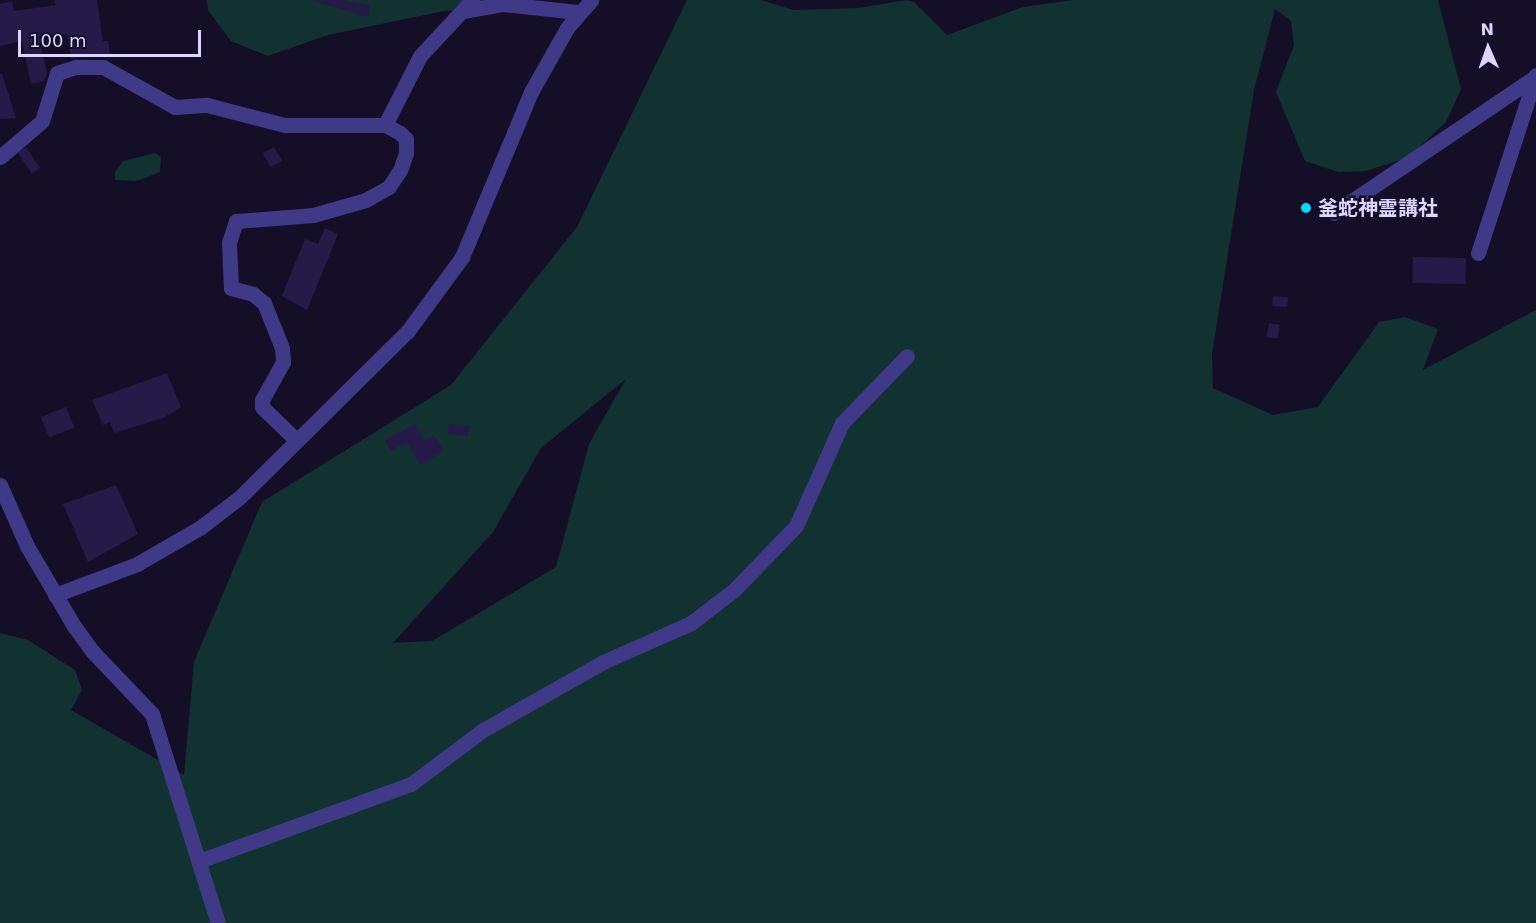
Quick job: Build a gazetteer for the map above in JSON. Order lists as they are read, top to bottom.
{
  "places": ["釜蛇神霊講社"],
  "scale_bar": "100 m",
  "north": "top"
}
